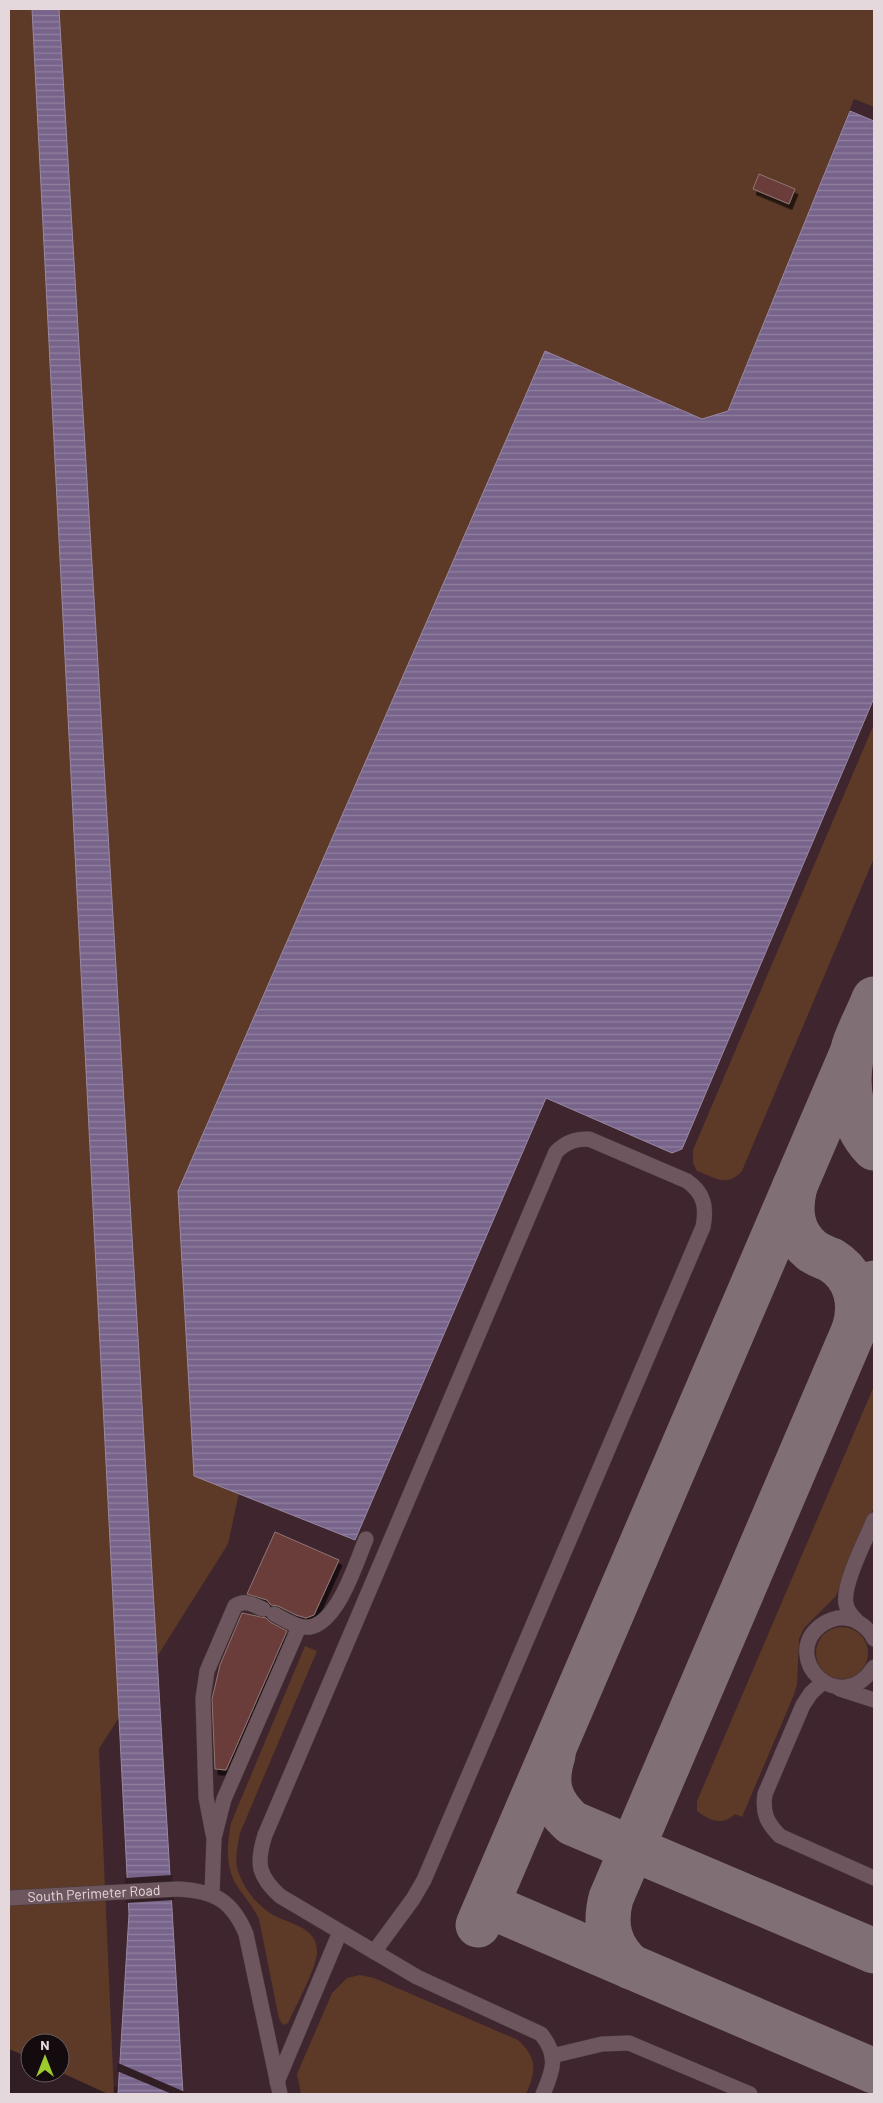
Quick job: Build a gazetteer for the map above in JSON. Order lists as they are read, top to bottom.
{
  "streets": {
    "lane": ["South Perimeter Road"]
  },
  "north": "top"
}
